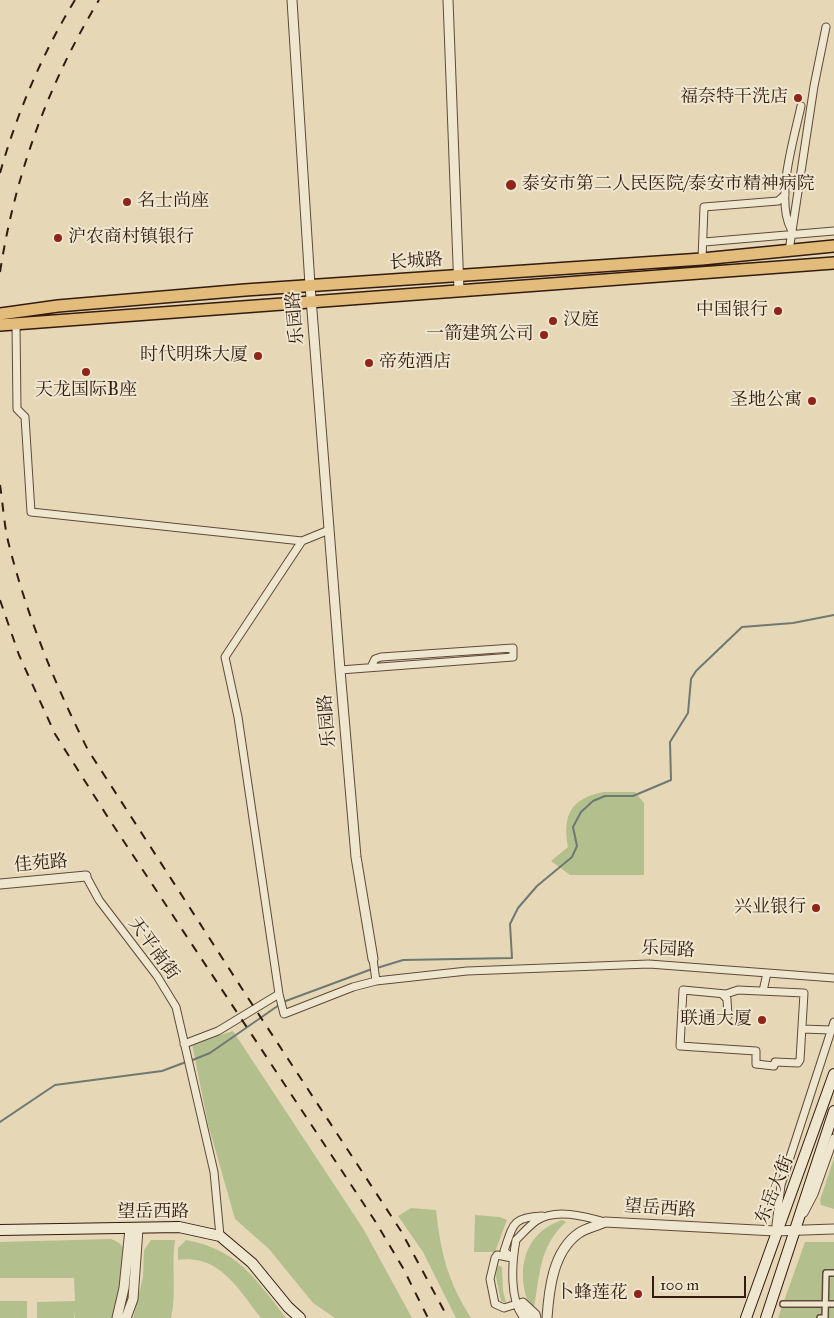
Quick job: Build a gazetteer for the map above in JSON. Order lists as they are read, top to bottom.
{
  "streets": {
    "main road": ["长城路", "东岳大街", "望岳西路"],
    "street": ["乐园路", "佳苑路", "天平南街"]
  },
  "crossings": [
    ["长城路", "乐园路"],
    ["佳苑路", "天平南街"],
    ["天平南街", "望岳西路"],
    ["东岳大街", "望岳西路"]
  ],
  "places": [
    "福奈特干洗店",
    "泰安市第二人民医院/泰安市精神病院",
    "名士尚座",
    "沪农商村镇银行",
    "中国银行",
    "汉庭",
    "一箭建筑公司",
    "时代明珠大厦",
    "帝苑酒店",
    "天龙国际B座",
    "圣地公寓",
    "兴业银行",
    "联通大厦",
    "卜蜂莲花"
  ],
  "scale_bar": "100 m"
}
